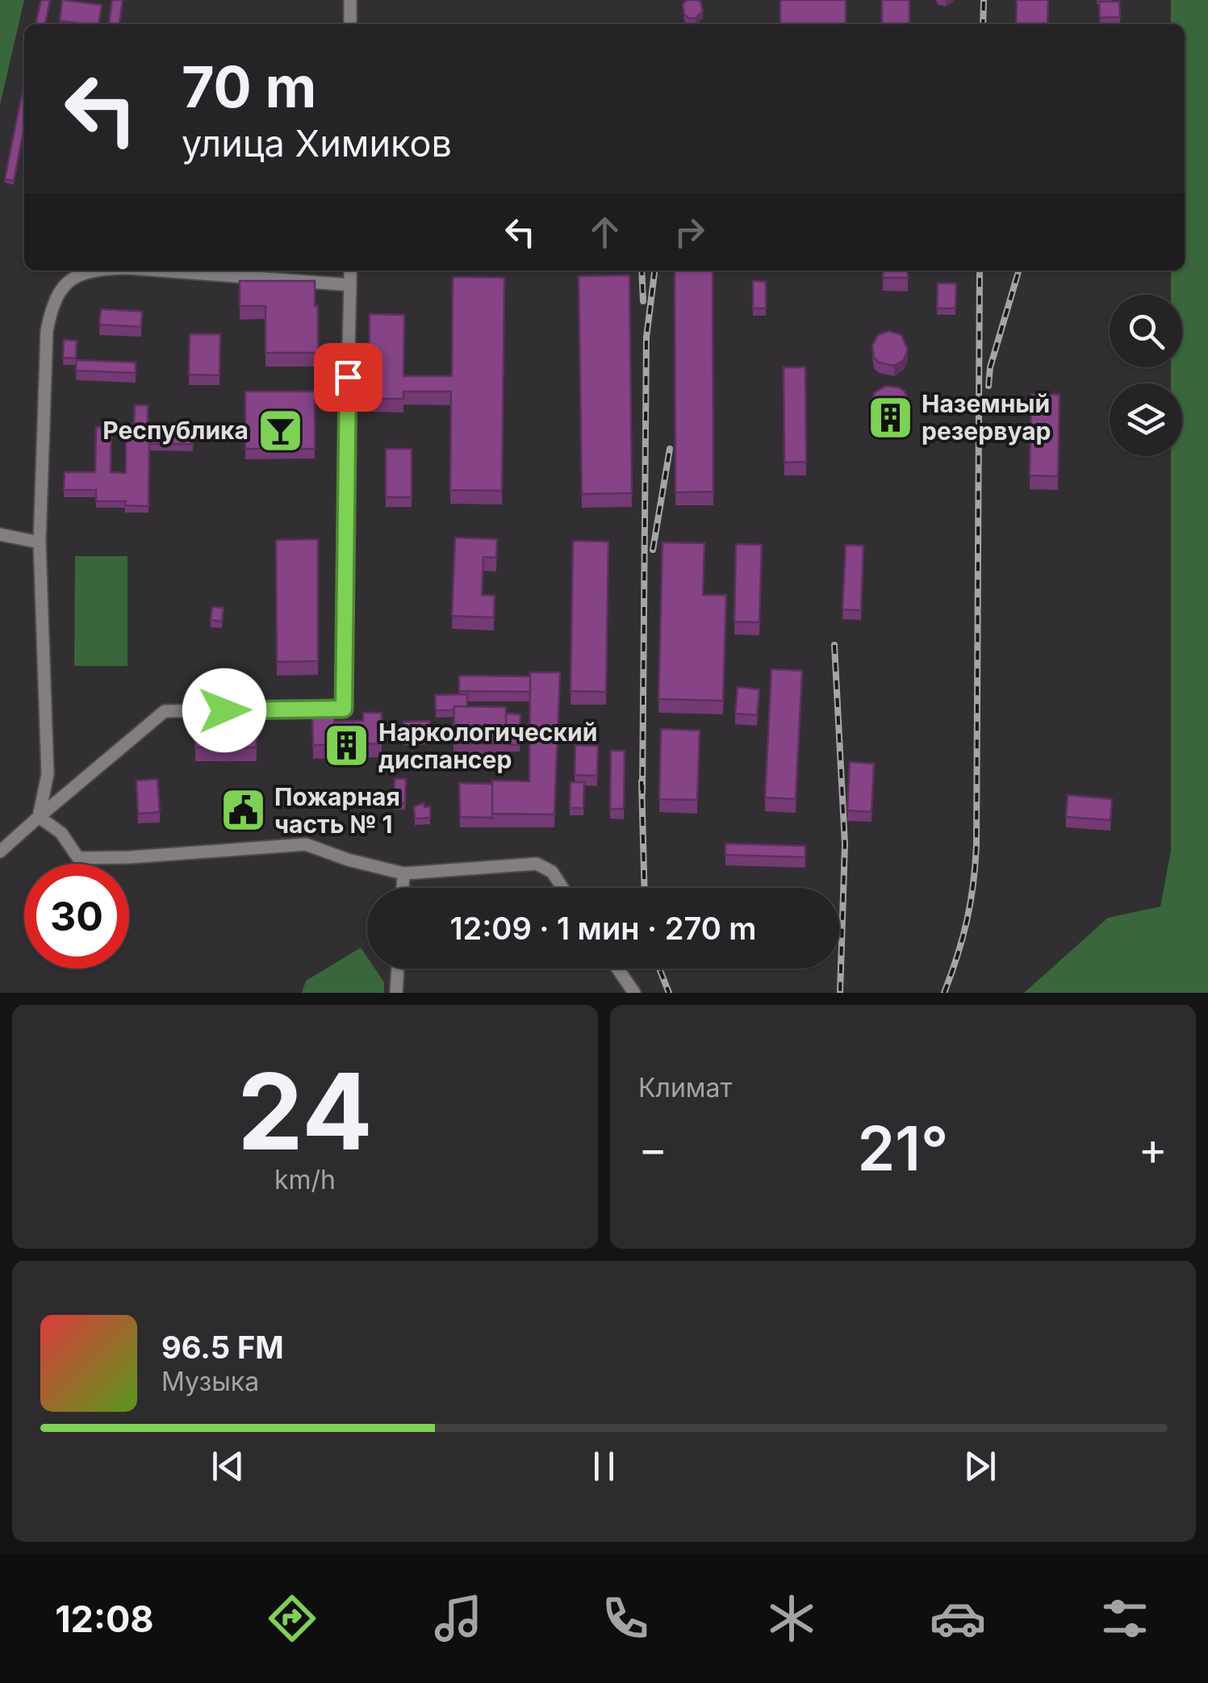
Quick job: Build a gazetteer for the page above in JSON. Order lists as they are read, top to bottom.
{
  "places": {
    "building": ["Наземный резервуар", "Наркологический диспансер"],
    "bar": ["Республика"],
    "public building": ["Пожарная часть № 1"]
  },
  "page": {
    "turn": ["70 m", "улица Химиков"],
    "limit": "30",
    "trip": "12:09 · 1 мин · 270 m",
    "tile": [
      ["24", "km/h"],
      "Климат"
    ],
    "heat": ["−", "21°", "+"],
    "song": ["96.5 FM", "Музыка"],
    "tabs": "12:08"
  }
}
